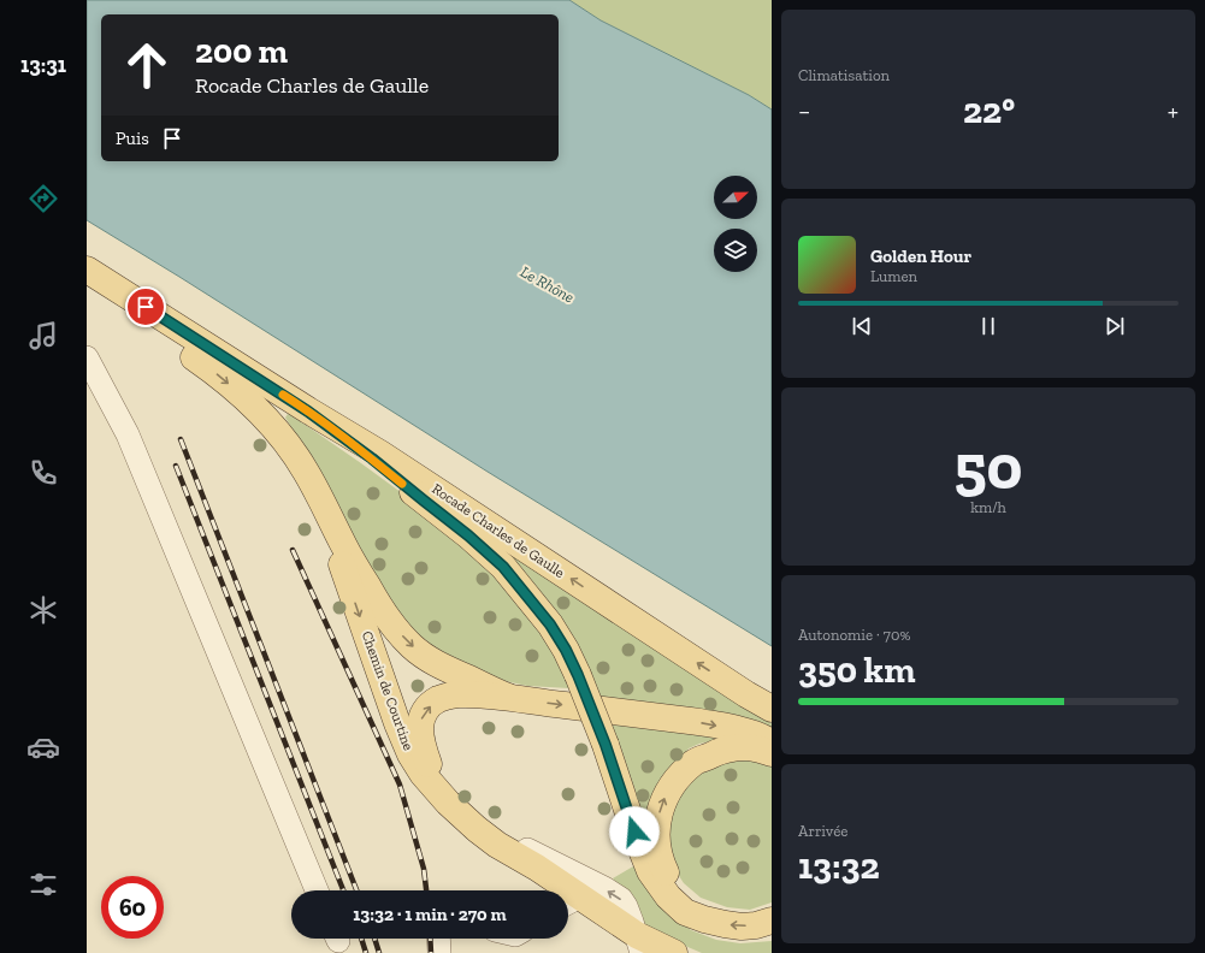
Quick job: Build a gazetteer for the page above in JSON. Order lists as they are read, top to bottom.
{
  "streets": {
    "main road": ["Rocade Charles de Gaulle", "Chemin de Courtine"]
  },
  "water": ["Le Rhône"],
  "north": "right",
  "page": {
    "tabs": "13:31",
    "tile": [
      "Climatisation",
      ["50", "km/h"],
      ["Autonomie · 70%", "350 km"],
      ["Arrivée", "13:32"]
    ],
    "turn": ["200 m", "Rocade Charles de Gaulle"],
    "heat": ["−", "22°", "+"],
    "then": "Puis",
    "song": ["Golden Hour", "Lumen"],
    "limit": "60",
    "trip": "13:32 · 1 min · 270 m"
  }
}
